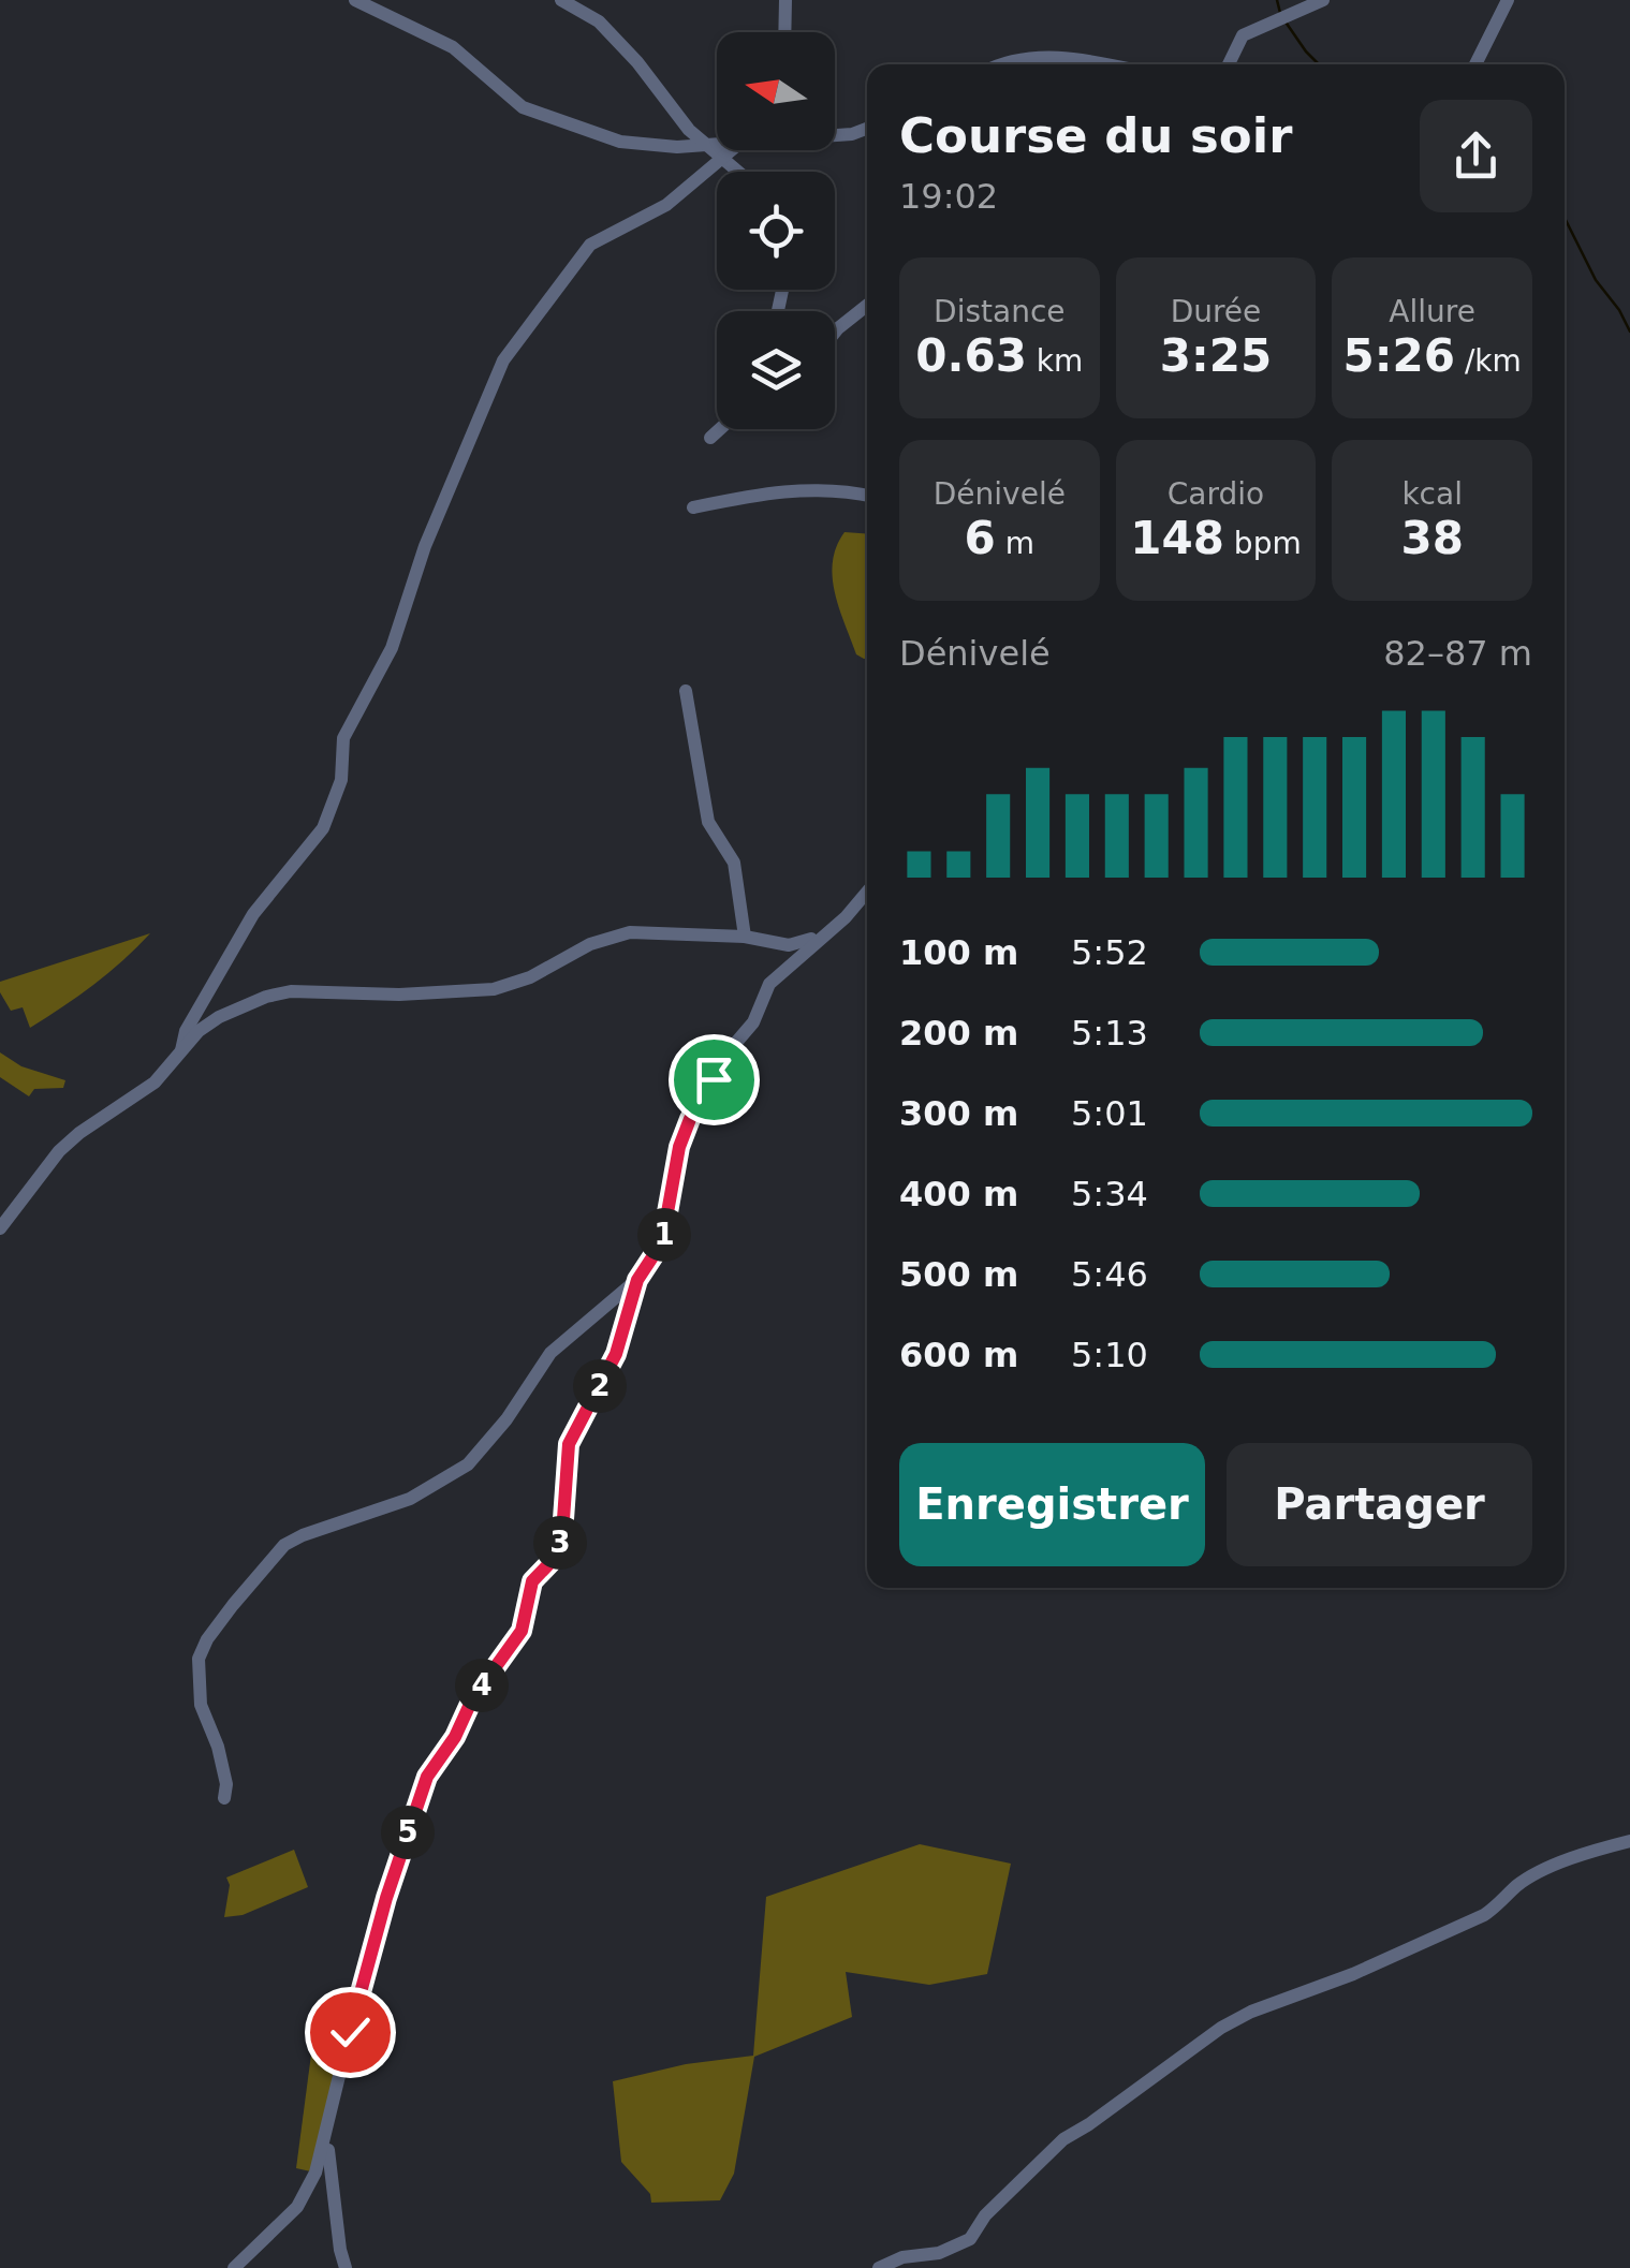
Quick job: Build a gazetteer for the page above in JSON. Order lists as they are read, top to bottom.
{
  "north": "left",
  "page": {
    "heading": ["Course du soir", "19:02"],
    "stats": [
      ["Distance", "0.63 km"],
      ["Durée", "3:25"],
      ["Allure", "5:26 /km"],
      ["Dénivelé", "6 m"],
      ["Cardio", "148 bpm"],
      ["kcal", "38"]
    ],
    "chart": ["Dénivelé", "82–87 m"],
    "list": [
      {
        "name": "100 m",
        "note": "5:52"
      },
      {
        "name": "200 m",
        "note": "5:13"
      },
      {
        "name": "300 m",
        "note": "5:01"
      },
      {
        "name": "400 m",
        "note": "5:34"
      },
      {
        "name": "500 m",
        "note": "5:46"
      },
      {
        "name": "600 m",
        "note": "5:10"
      }
    ],
    "pins": [
      "1",
      "2",
      "3",
      "4",
      "5"
    ],
    "buttons": ["Enregistrer", "Partager"]
  }
}
